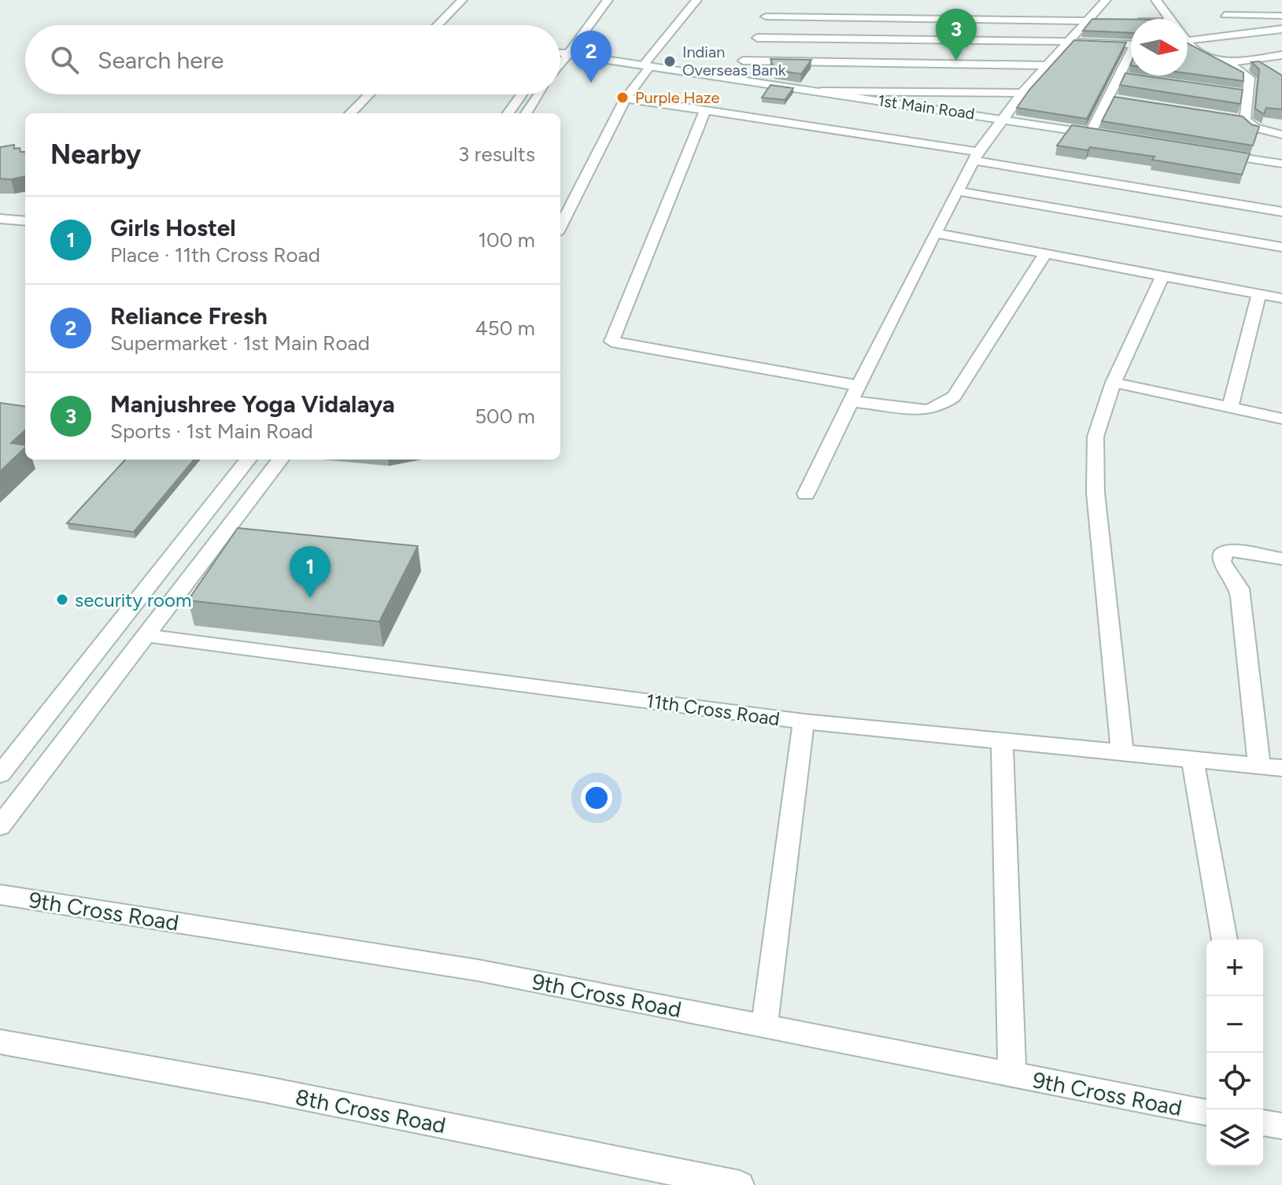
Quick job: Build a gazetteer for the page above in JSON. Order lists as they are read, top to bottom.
{
  "streets": {
    "street": [
      "1st Main Road",
      "11th Cross Road",
      "9th Cross Road",
      "8th Cross Road"
    ]
  },
  "places": ["Indian Overseas Bank", "Purple Haze", "security room"],
  "north": "right",
  "page": {
    "pins": ["3", "2", "1"],
    "search": "Search here",
    "heading": ["Nearby", "3 results"],
    "list": [
      {
        "mark": "1",
        "name": "Girls Hostel",
        "note": "Place · 11th Cross Road",
        "value": "100 m"
      },
      {
        "mark": "2",
        "name": "Reliance Fresh",
        "note": "Supermarket · 1st Main Road",
        "value": "450 m"
      },
      {
        "mark": "3",
        "name": "Manjushree Yoga Vidalaya",
        "note": "Sports · 1st Main Road",
        "value": "500 m"
      }
    ],
    "map_buttons": ["+", "−"]
  }
}
